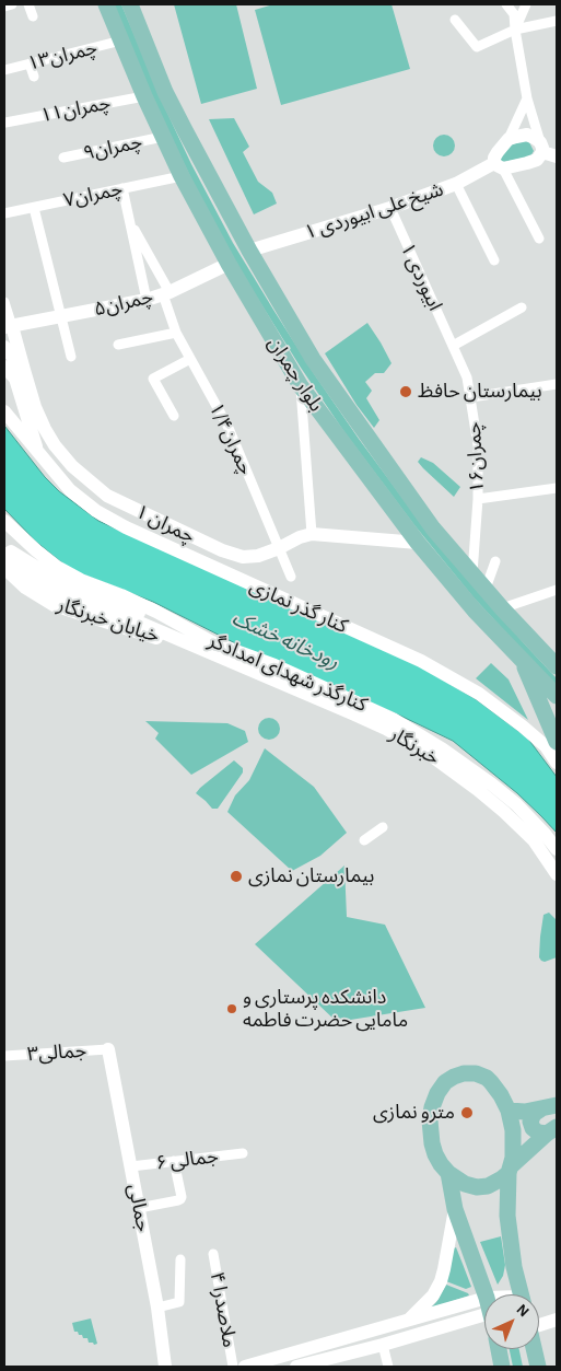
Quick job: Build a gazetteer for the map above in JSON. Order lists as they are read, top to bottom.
{
  "streets": {
    "main road": [
      "شیخ علی ابیوردی ۱",
      "چمران۵",
      "بلوار چمران",
      "چمران ۱",
      "کنار گذر نمازی",
      "خیابان خبرنگار",
      "کنارگذر شهدای امدادگر",
      "خبرنگار",
      "جمالی"
    ],
    "street": [
      "چمران۱۳",
      "چمران۱۱",
      "چمران۹",
      "چمران۷",
      "۱ ابیوردی",
      "چمران۱/۴",
      "چمران۱۶",
      "جمالی۳",
      "۶ جمالی",
      "۴ ملاصدرا"
    ]
  },
  "crossings": [
    ["چمران۱۳", "بلوار چمران"],
    ["چمران۱۱", "بلوار چمران"],
    ["چمران۹", "بلوار چمران"],
    ["چمران۷", "بلوار چمران"],
    ["شیخ علی ابیوردی ۱", "۱ ابیوردی"],
    ["شیخ علی ابیوردی ۱", "بلوار چمران"],
    ["۱ ابیوردی", "چمران۱۶"],
    ["چمران۵", "بلوار چمران"],
    ["چمران۵", "چمران۱/۴"],
    ["چمران۵", "چمران ۱"],
    ["بلوار چمران", "چمران۱۶"],
    ["بلوار چمران", "چمران ۱"],
    ["چمران۱/۴", "چمران ۱"],
    ["خیابان خبرنگار", "خبرنگار"],
    ["جمالی۳", "جمالی"],
    ["۶ جمالی", "جمالی"]
  ],
  "water": ["رودخانه خشک"],
  "places": [
    "بیمارستان حافظ",
    "بیمارستان نمازی",
    "دانشکده پرستاری و مامایی حضرت فاطمه",
    "مترو نمازی"
  ],
  "north": "top right"
}
